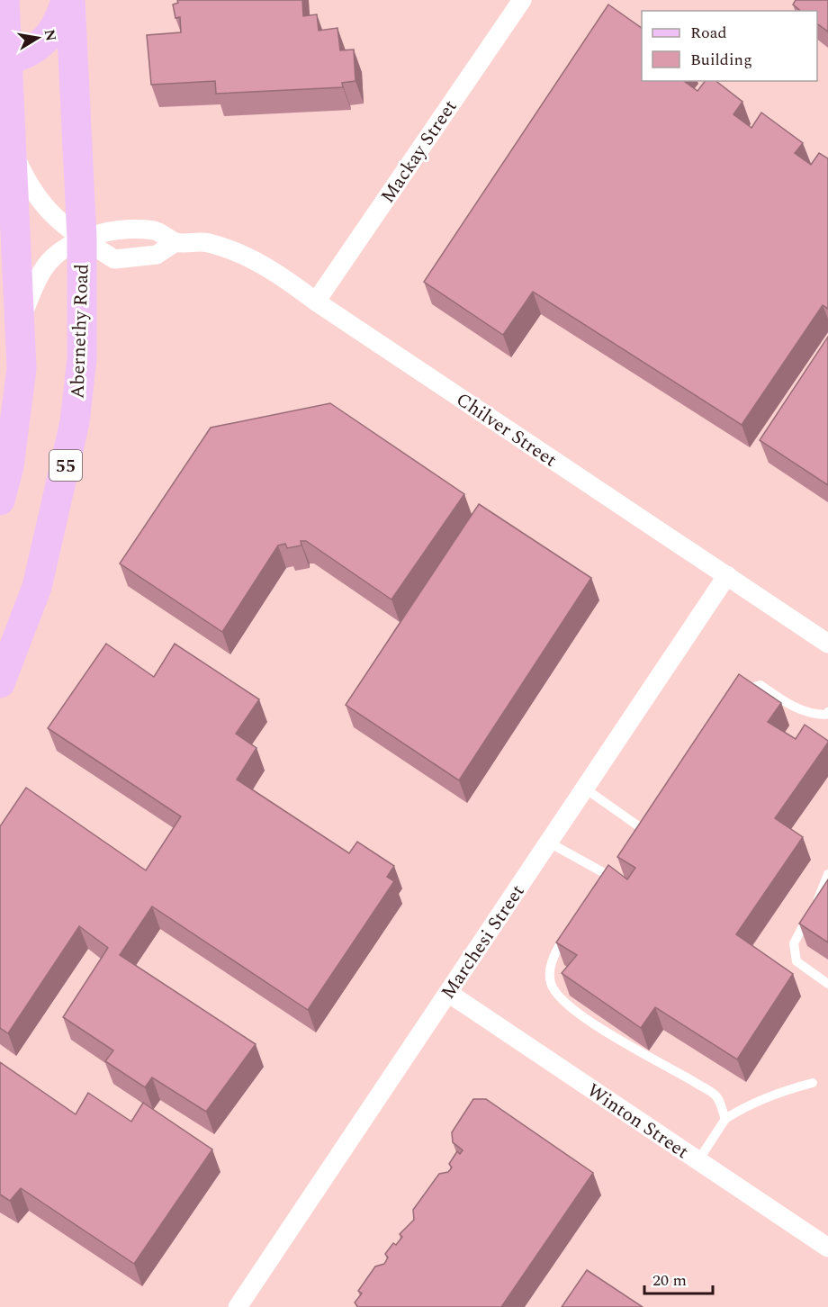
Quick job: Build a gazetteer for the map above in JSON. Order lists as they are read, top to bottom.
{
  "streets": {
    "main road": ["Abernethy Road", "55"],
    "street": [
      "Mackay Street",
      "Chilver Street",
      "Marchesi Street",
      "Winton Street"
    ]
  },
  "crossings": [
    ["Mackay Street", "Chilver Street"],
    ["Abernethy Road", "Chilver Street"],
    ["Chilver Street", "Marchesi Street"],
    ["Marchesi Street", "Winton Street"]
  ],
  "legend": ["Road", "Building"],
  "scale_bar": "20 m",
  "north": "right"
}
